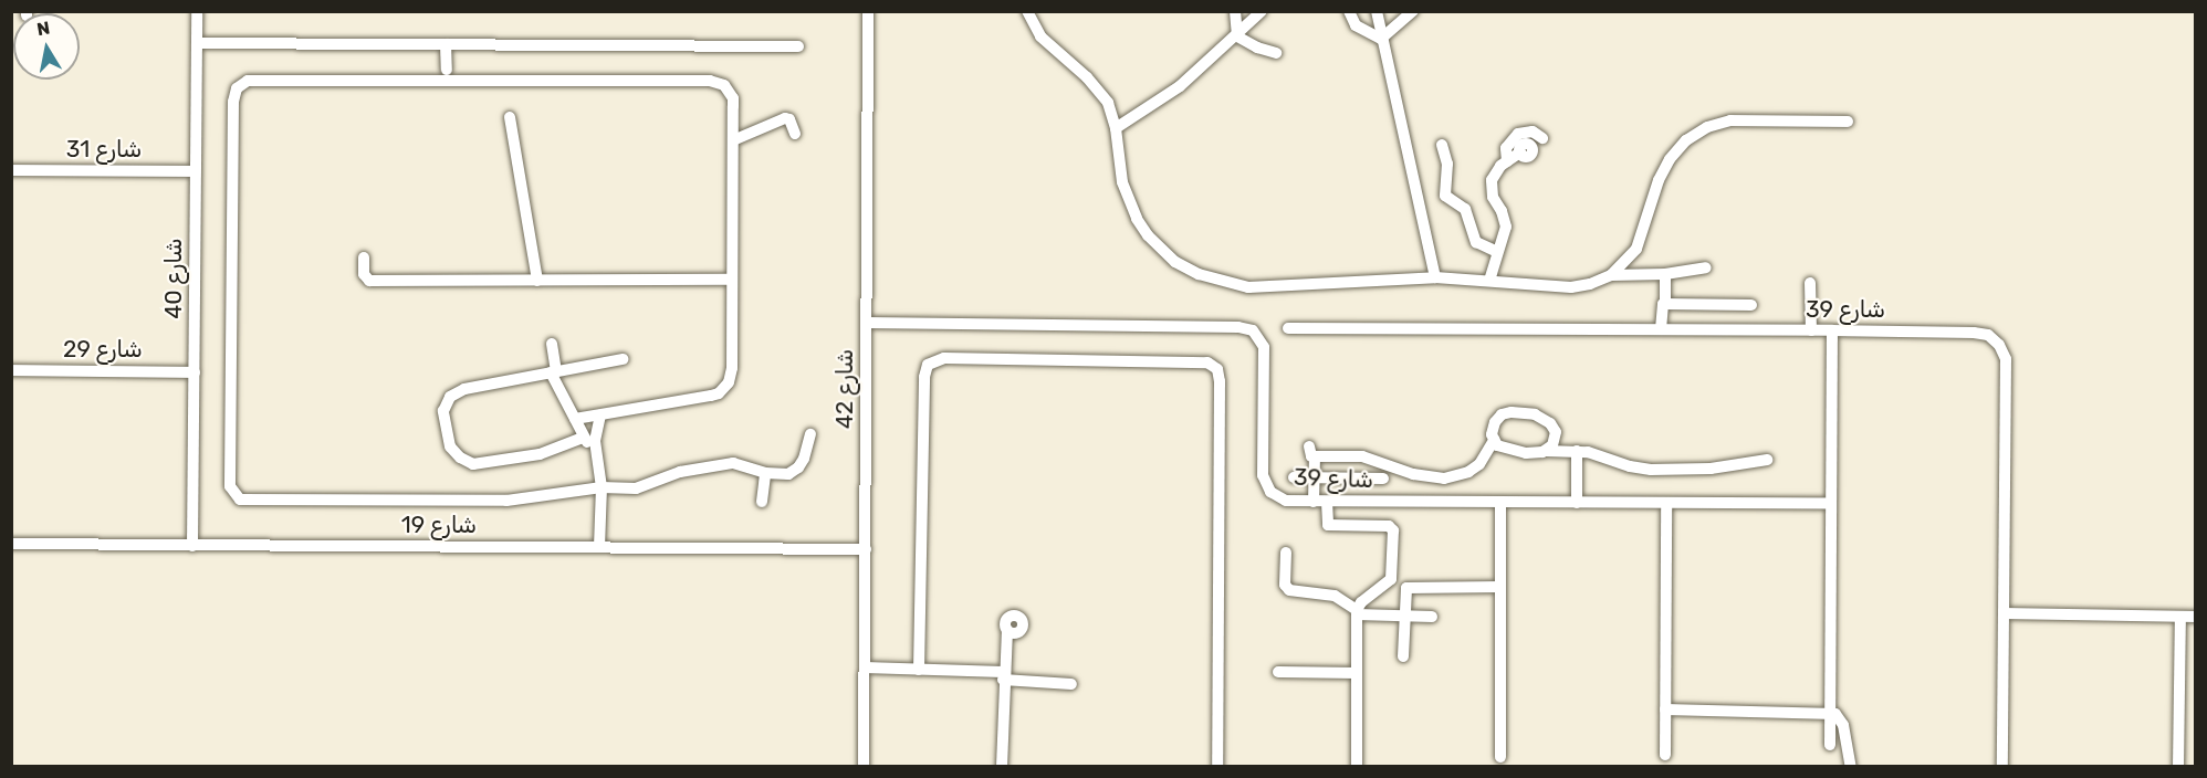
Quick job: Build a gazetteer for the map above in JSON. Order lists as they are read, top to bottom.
{
  "streets": {
    "street": [
      "شارع 31",
      "شارع 40",
      "شارع 39",
      "شارع 29",
      "شارع 42",
      "شارع 19"
    ]
  },
  "crossings": [
    ["شارع 31", "شارع 40"],
    ["شارع 40", "شارع 29"],
    ["شارع 40", "شارع 19"],
    ["شارع 39", "شارع 42"],
    ["شارع 42", "شارع 19"]
  ],
  "north": "top"
}
